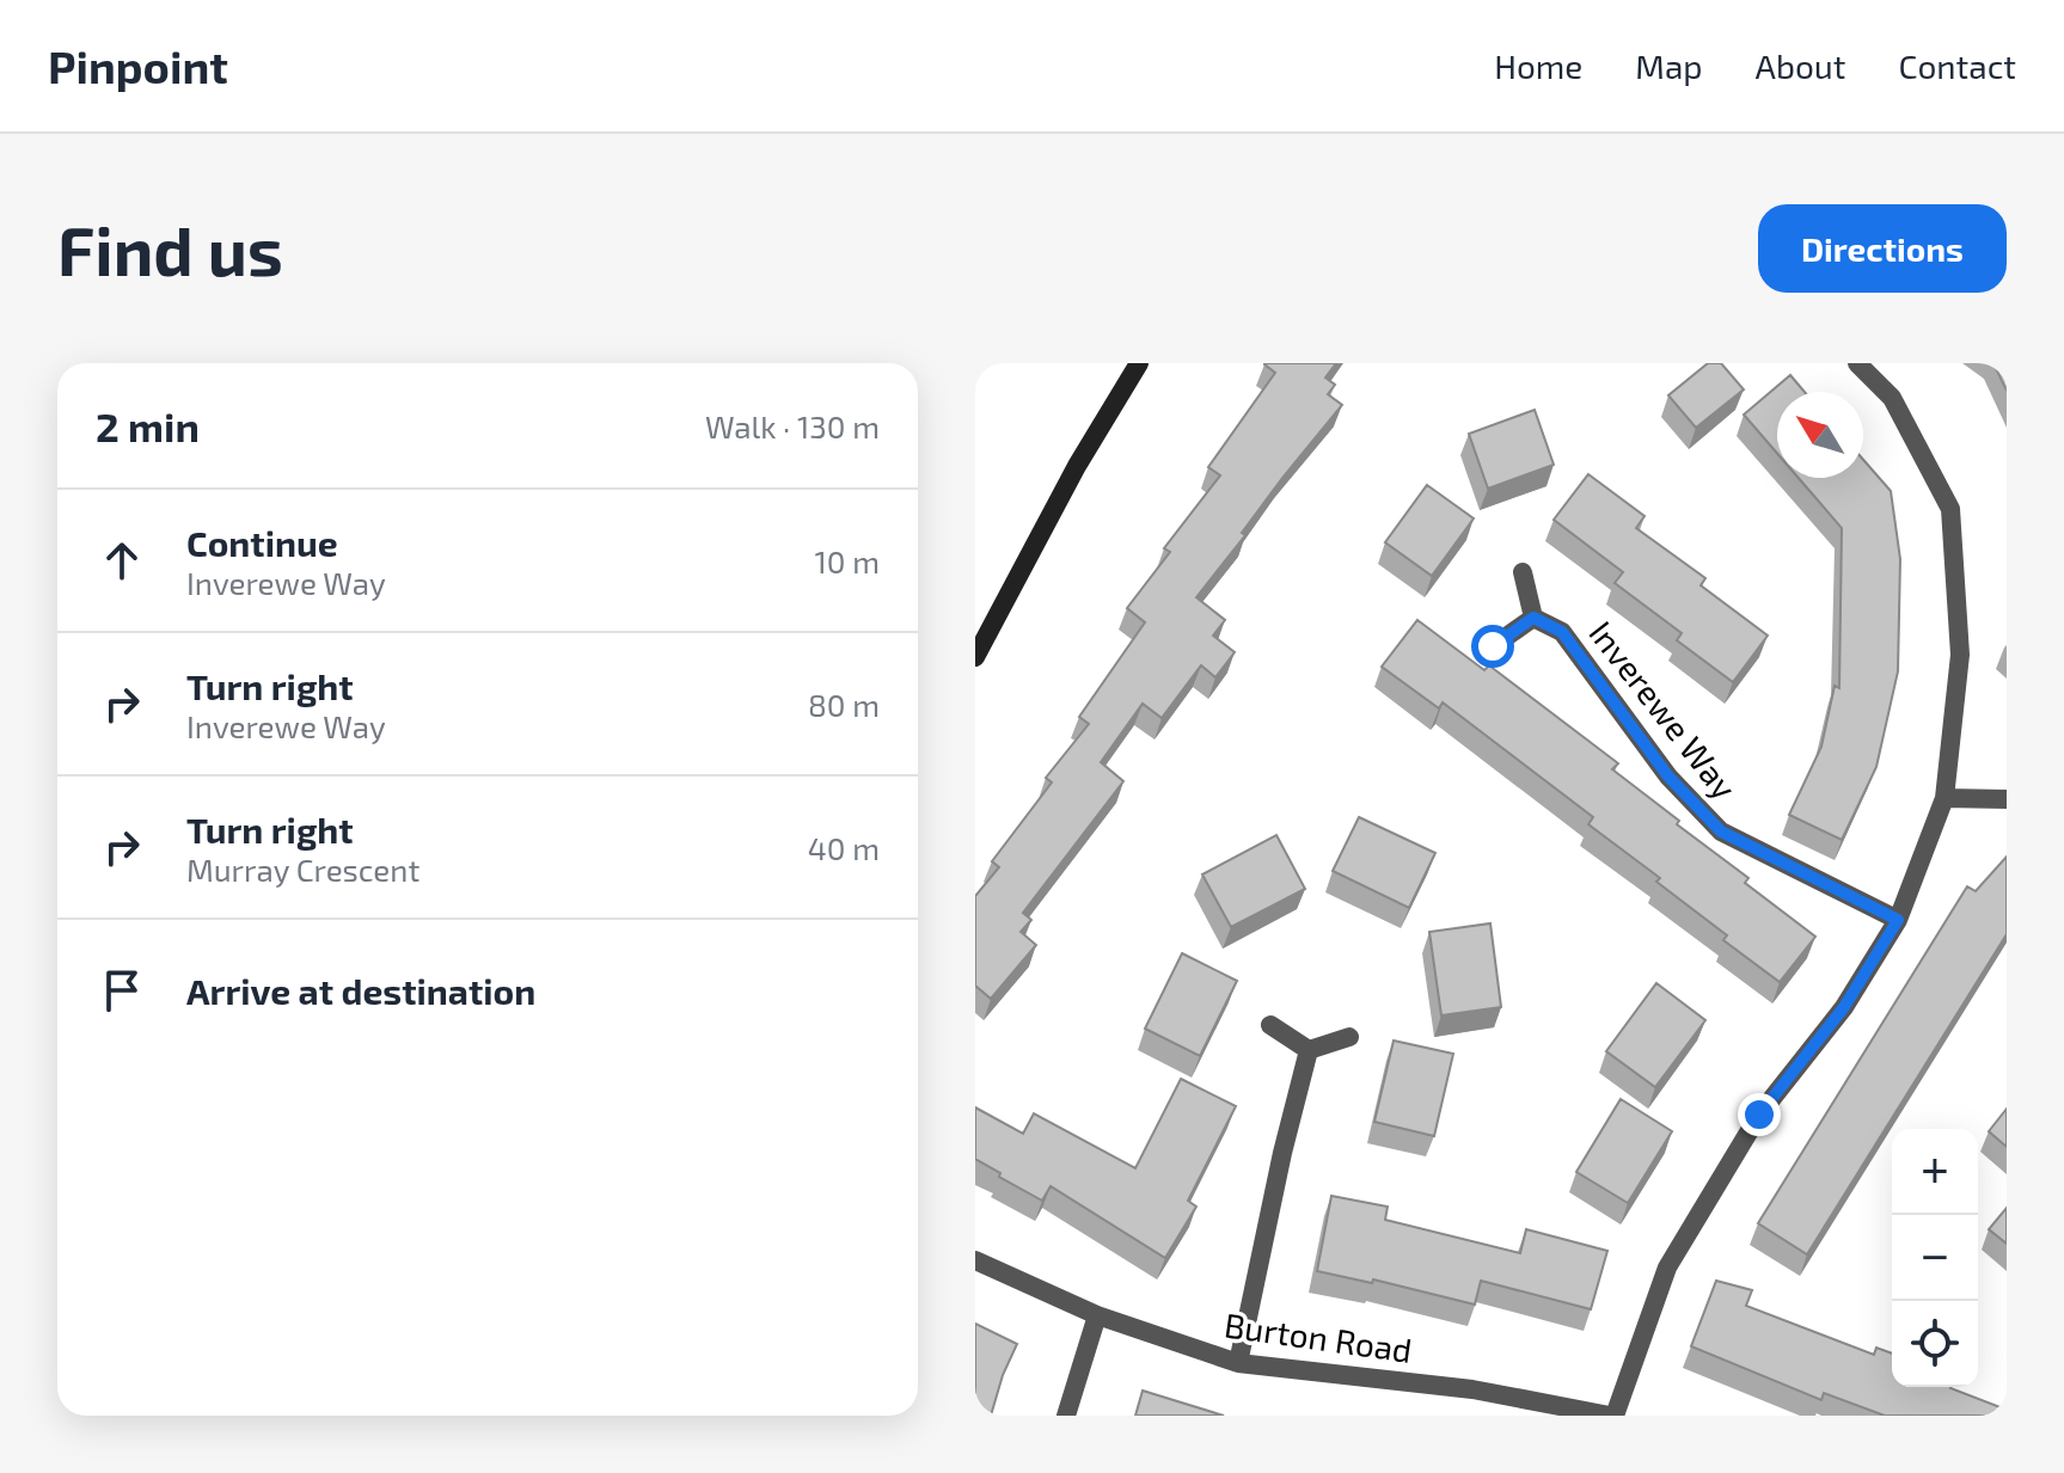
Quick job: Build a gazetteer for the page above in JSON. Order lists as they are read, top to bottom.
{
  "streets": {
    "street": ["Inverewe Way", "Burton Road"]
  },
  "north": "top left",
  "page": {
    "header": "Pinpoint",
    "nav": [
      "Home",
      "Map",
      "About",
      "Contact"
    ],
    "buttons": "Directions",
    "title": "Find us",
    "heading": ["2 min", "Walk · 130 m"],
    "list": [
      ["Continue", "Inverewe Way", "10 m"],
      ["Turn right", "Inverewe Way", "80 m"],
      ["Turn right", "Murray Crescent", "40 m"],
      "Arrive at destination"
    ],
    "map_buttons": ["+", "−"]
  }
}
